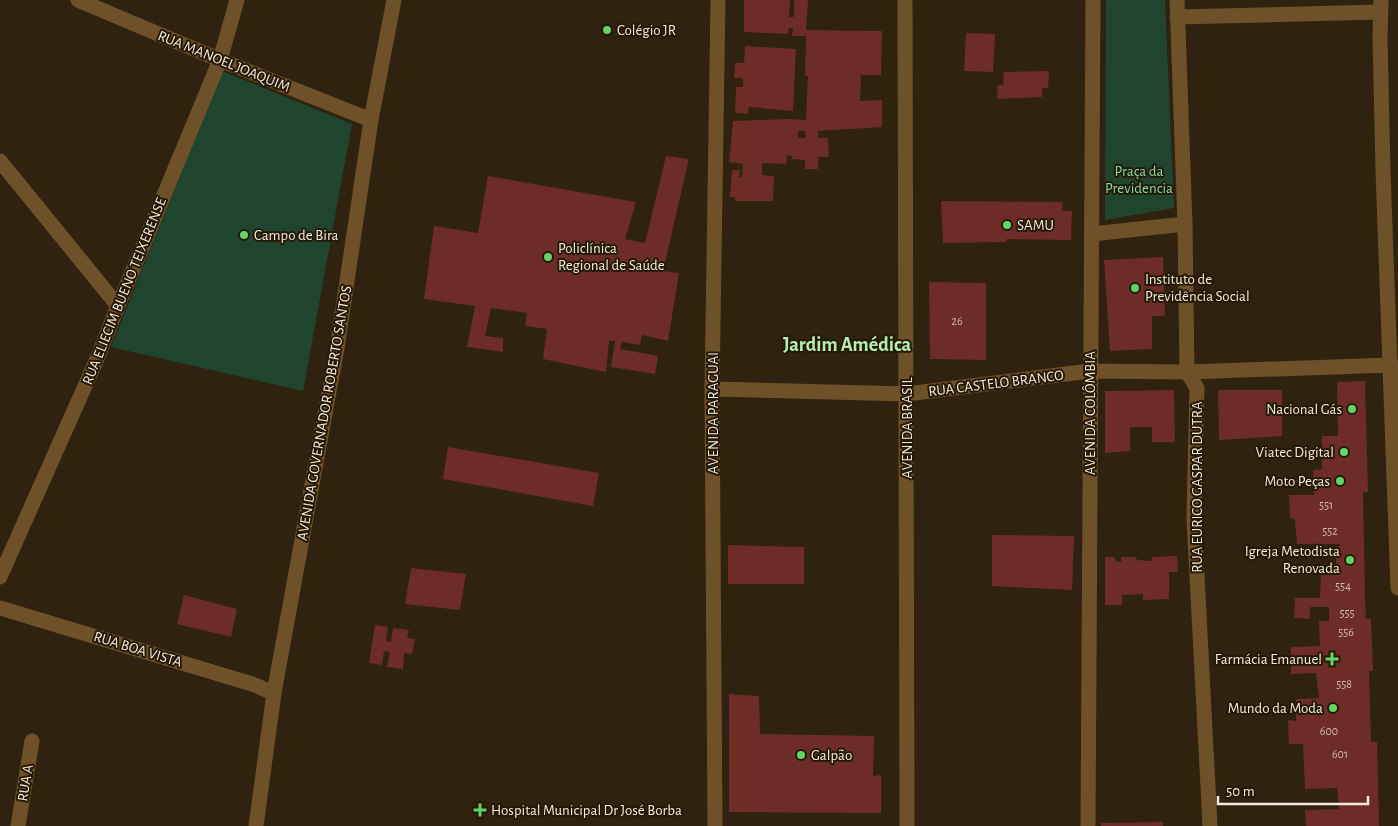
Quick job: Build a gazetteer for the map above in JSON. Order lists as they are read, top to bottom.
{
  "streets": {
    "street": [
      "RUA MANOEL JOAQUIM",
      "RUA ELIECIM BUENO TEIXERENSE",
      "RUA CASTELO BRANCO",
      "AVENIDA GOVERNADOR ROBERTO SANTOS",
      "AVENIDA PARAGUAI",
      "AVENIDA COLÔMBIA",
      "AVENIDA BRASIL",
      "RUA EURICO GASPAR DUTRA",
      "RUA BOA VISTA",
      "RUA A"
    ]
  },
  "crossings": [
    ["RUA MANOEL JOAQUIM", "RUA ELIECIM BUENO TEIXERENSE"],
    ["RUA MANOEL JOAQUIM", "AVENIDA GOVERNADOR ROBERTO SANTOS"],
    ["RUA CASTELO BRANCO", "AVENIDA PARAGUAI"],
    ["RUA CASTELO BRANCO", "AVENIDA COLÔMBIA"],
    ["RUA CASTELO BRANCO", "AVENIDA BRASIL"],
    ["RUA CASTELO BRANCO", "RUA EURICO GASPAR DUTRA"],
    ["AVENIDA GOVERNADOR ROBERTO SANTOS", "RUA BOA VISTA"]
  ],
  "districts": ["Jardim Amédica"],
  "parks": ["Praça da Previdencia"],
  "places": {
    "other": [
      "Colégio JR",
      "SAMU",
      "Campo de Bira",
      "Policlínica Regional de Saúde",
      "Instituto de Previdência Social",
      "Nacional Gás",
      "Viatec Digital",
      "Moto Peças",
      "Igreja Metodista Renovada",
      "Mundo da Moda",
      "Galpão"
    ],
    "health": ["Farmácia Emanuel", "Hospital Municipal Dr José Borba"]
  },
  "house_numbers": [
    "26",
    "551",
    "552",
    "554",
    "555",
    "556",
    "558",
    "600",
    "601"
  ],
  "scale_bar": "50 m"
}
